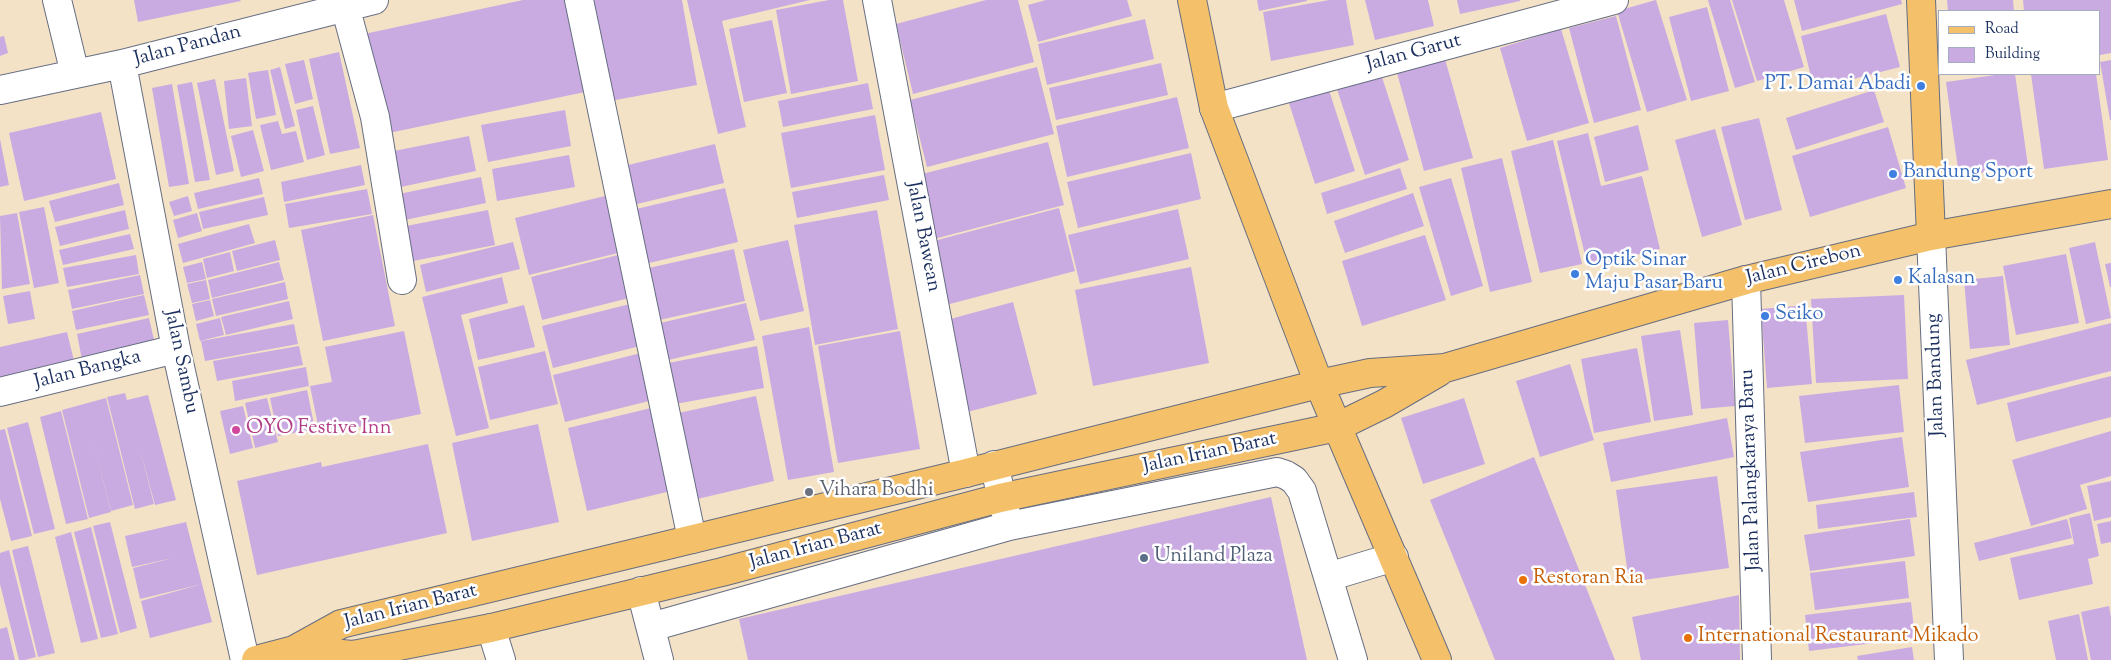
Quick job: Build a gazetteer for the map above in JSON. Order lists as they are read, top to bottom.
{
  "streets": {
    "main road": ["Jalan Cirebon", "Jalan Bandung", "Jalan Irian Barat"],
    "street": [
      "Jalan Pandan",
      "Jalan Garut",
      "Jalan Bawean",
      "Jalan Sambu",
      "Jalan Bangka",
      "Jalan Palangkaraya Baru"
    ]
  },
  "crossings": [
    ["Jalan Pandan", "Jalan Sambu"],
    ["Jalan Bawean", "Jalan Irian Barat"],
    ["Jalan Cirebon", "Jalan Bandung"],
    ["Jalan Cirebon", "Jalan Irian Barat"],
    ["Jalan Cirebon", "Jalan Palangkaraya Baru"],
    ["Jalan Sambu", "Jalan Bangka"]
  ],
  "places": [
    "PT. Damai Abadi",
    "Bandung Sport",
    "Optik Sinar Maju Pasar Baru",
    "Kalasan",
    "Seiko",
    "OYO Festive Inn",
    "Vihara Bodhi",
    "Uniland Plaza",
    "Restoran Ria",
    "International Restaurant Mikado"
  ],
  "legend": ["Road", "Building"]
}
